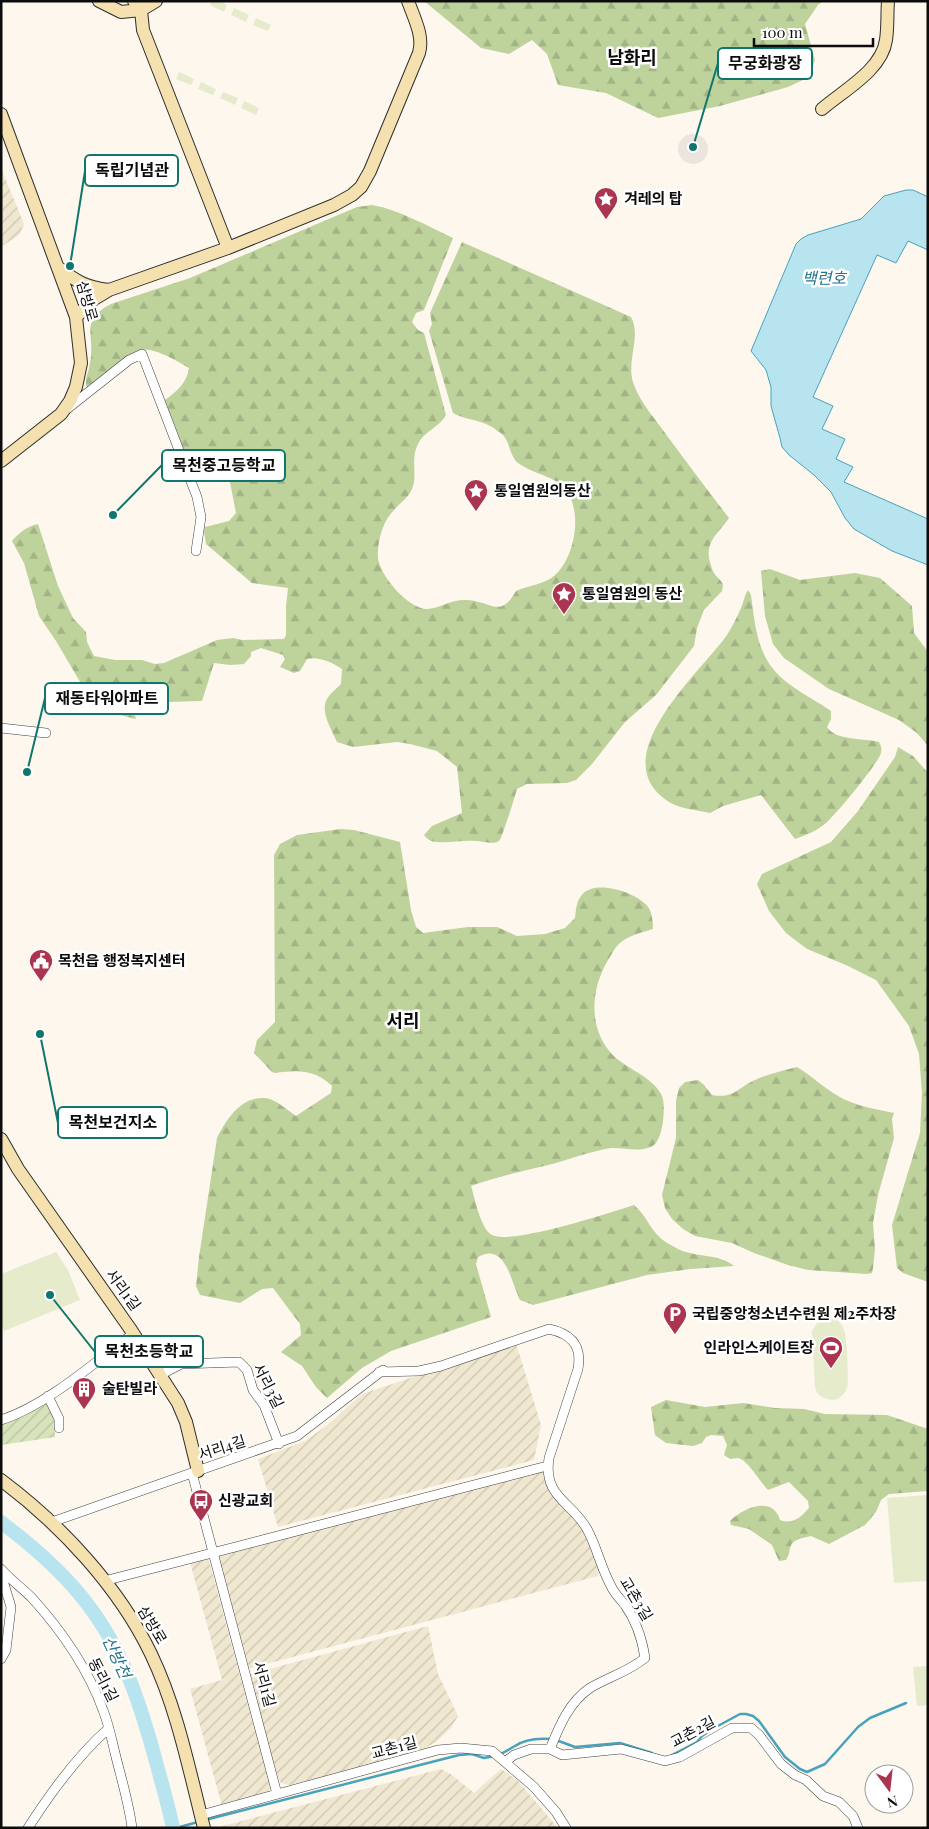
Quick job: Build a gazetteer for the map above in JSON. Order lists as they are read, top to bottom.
{
  "streets": {
    "street": [
      "삼방로",
      "서리1길",
      "서리3길",
      "서리4길",
      "교촌3길",
      "동리1길",
      "교촌2길",
      "교촌1길"
    ]
  },
  "crossings": [
    ["삼방로", "서리4길"],
    ["삼방로", "교촌1길"],
    ["서리1길", "서리3길"],
    ["서리1길", "서리4길"],
    ["서리1길", "교촌1길"],
    ["서리3길", "서리4길"],
    ["서리4길", "교촌3길"],
    ["교촌3길", "교촌2길"],
    ["교촌2길", "교촌1길"]
  ],
  "districts": ["남화리", "서리"],
  "water": ["백련호", "산방천"],
  "places": {
    "other": [
      "무궁화광장",
      "독립기념관",
      "목천중고등학교",
      "재동타워아파트",
      "목천보건지소",
      "목천초등학교"
    ],
    "place": ["겨레의 탑", "통일염원의동산", "통일염원의 동산"],
    "public building": ["목천읍 행정복지센터"],
    "parking": ["국립중앙청소년수련원 제2주차장"],
    "sports": ["인라인스케이트장"],
    "building": ["술탄빌라"],
    "bus stop": ["신광교회"]
  },
  "scale_bar": "100 m",
  "north": "bottom"
}
